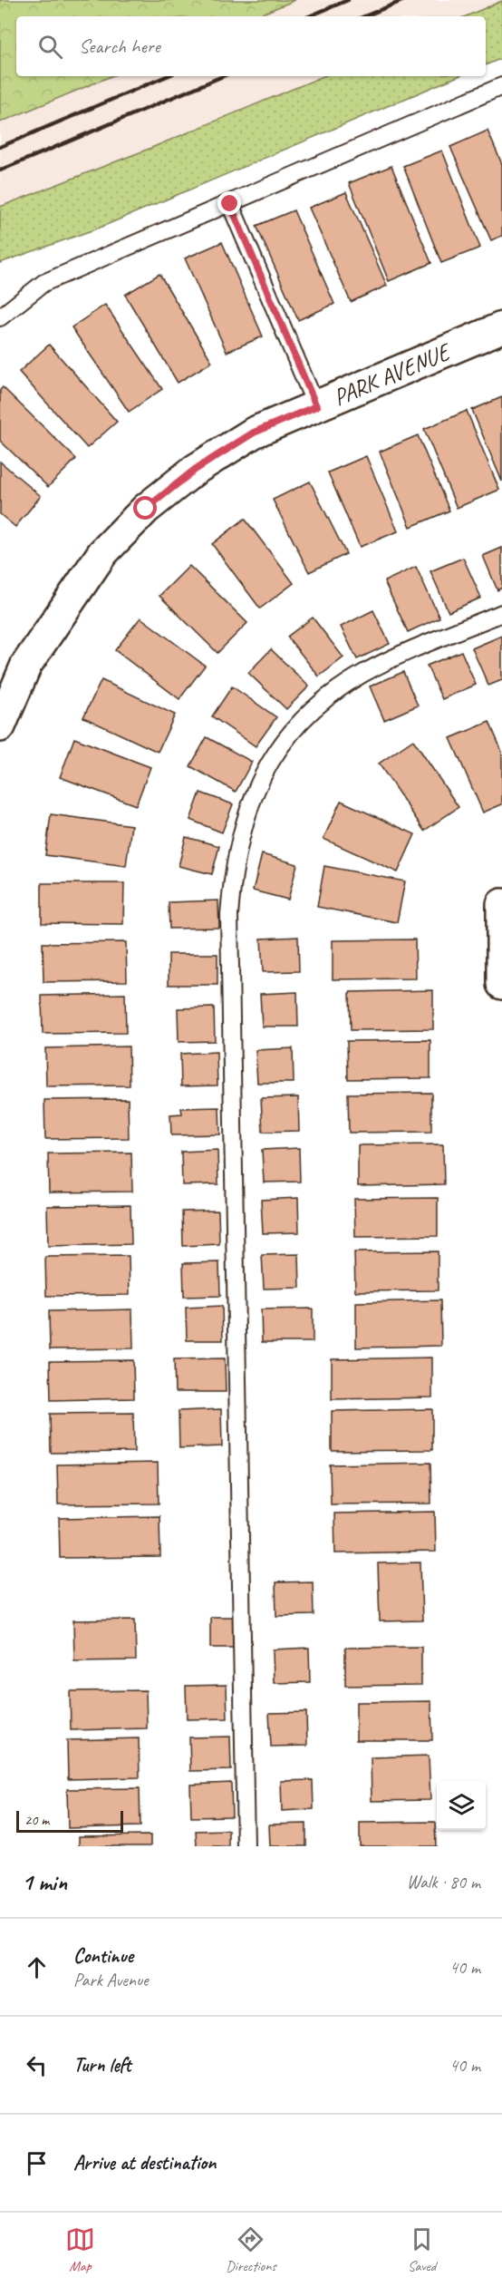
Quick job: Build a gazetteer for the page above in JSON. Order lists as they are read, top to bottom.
{
  "streets": {
    "street": ["PARK AVENUE"]
  },
  "scale_bar": "20 m",
  "page": {
    "search": "Search here",
    "scale": "20 m",
    "heading": ["1 min", "Walk · 80 m"],
    "list": [
      ["Continue", "Park Avenue", "40 m"],
      ["Turn left", "40 m"],
      "Arrive at destination"
    ],
    "nav": ["Map", "Directions", "Saved"]
  }
}
